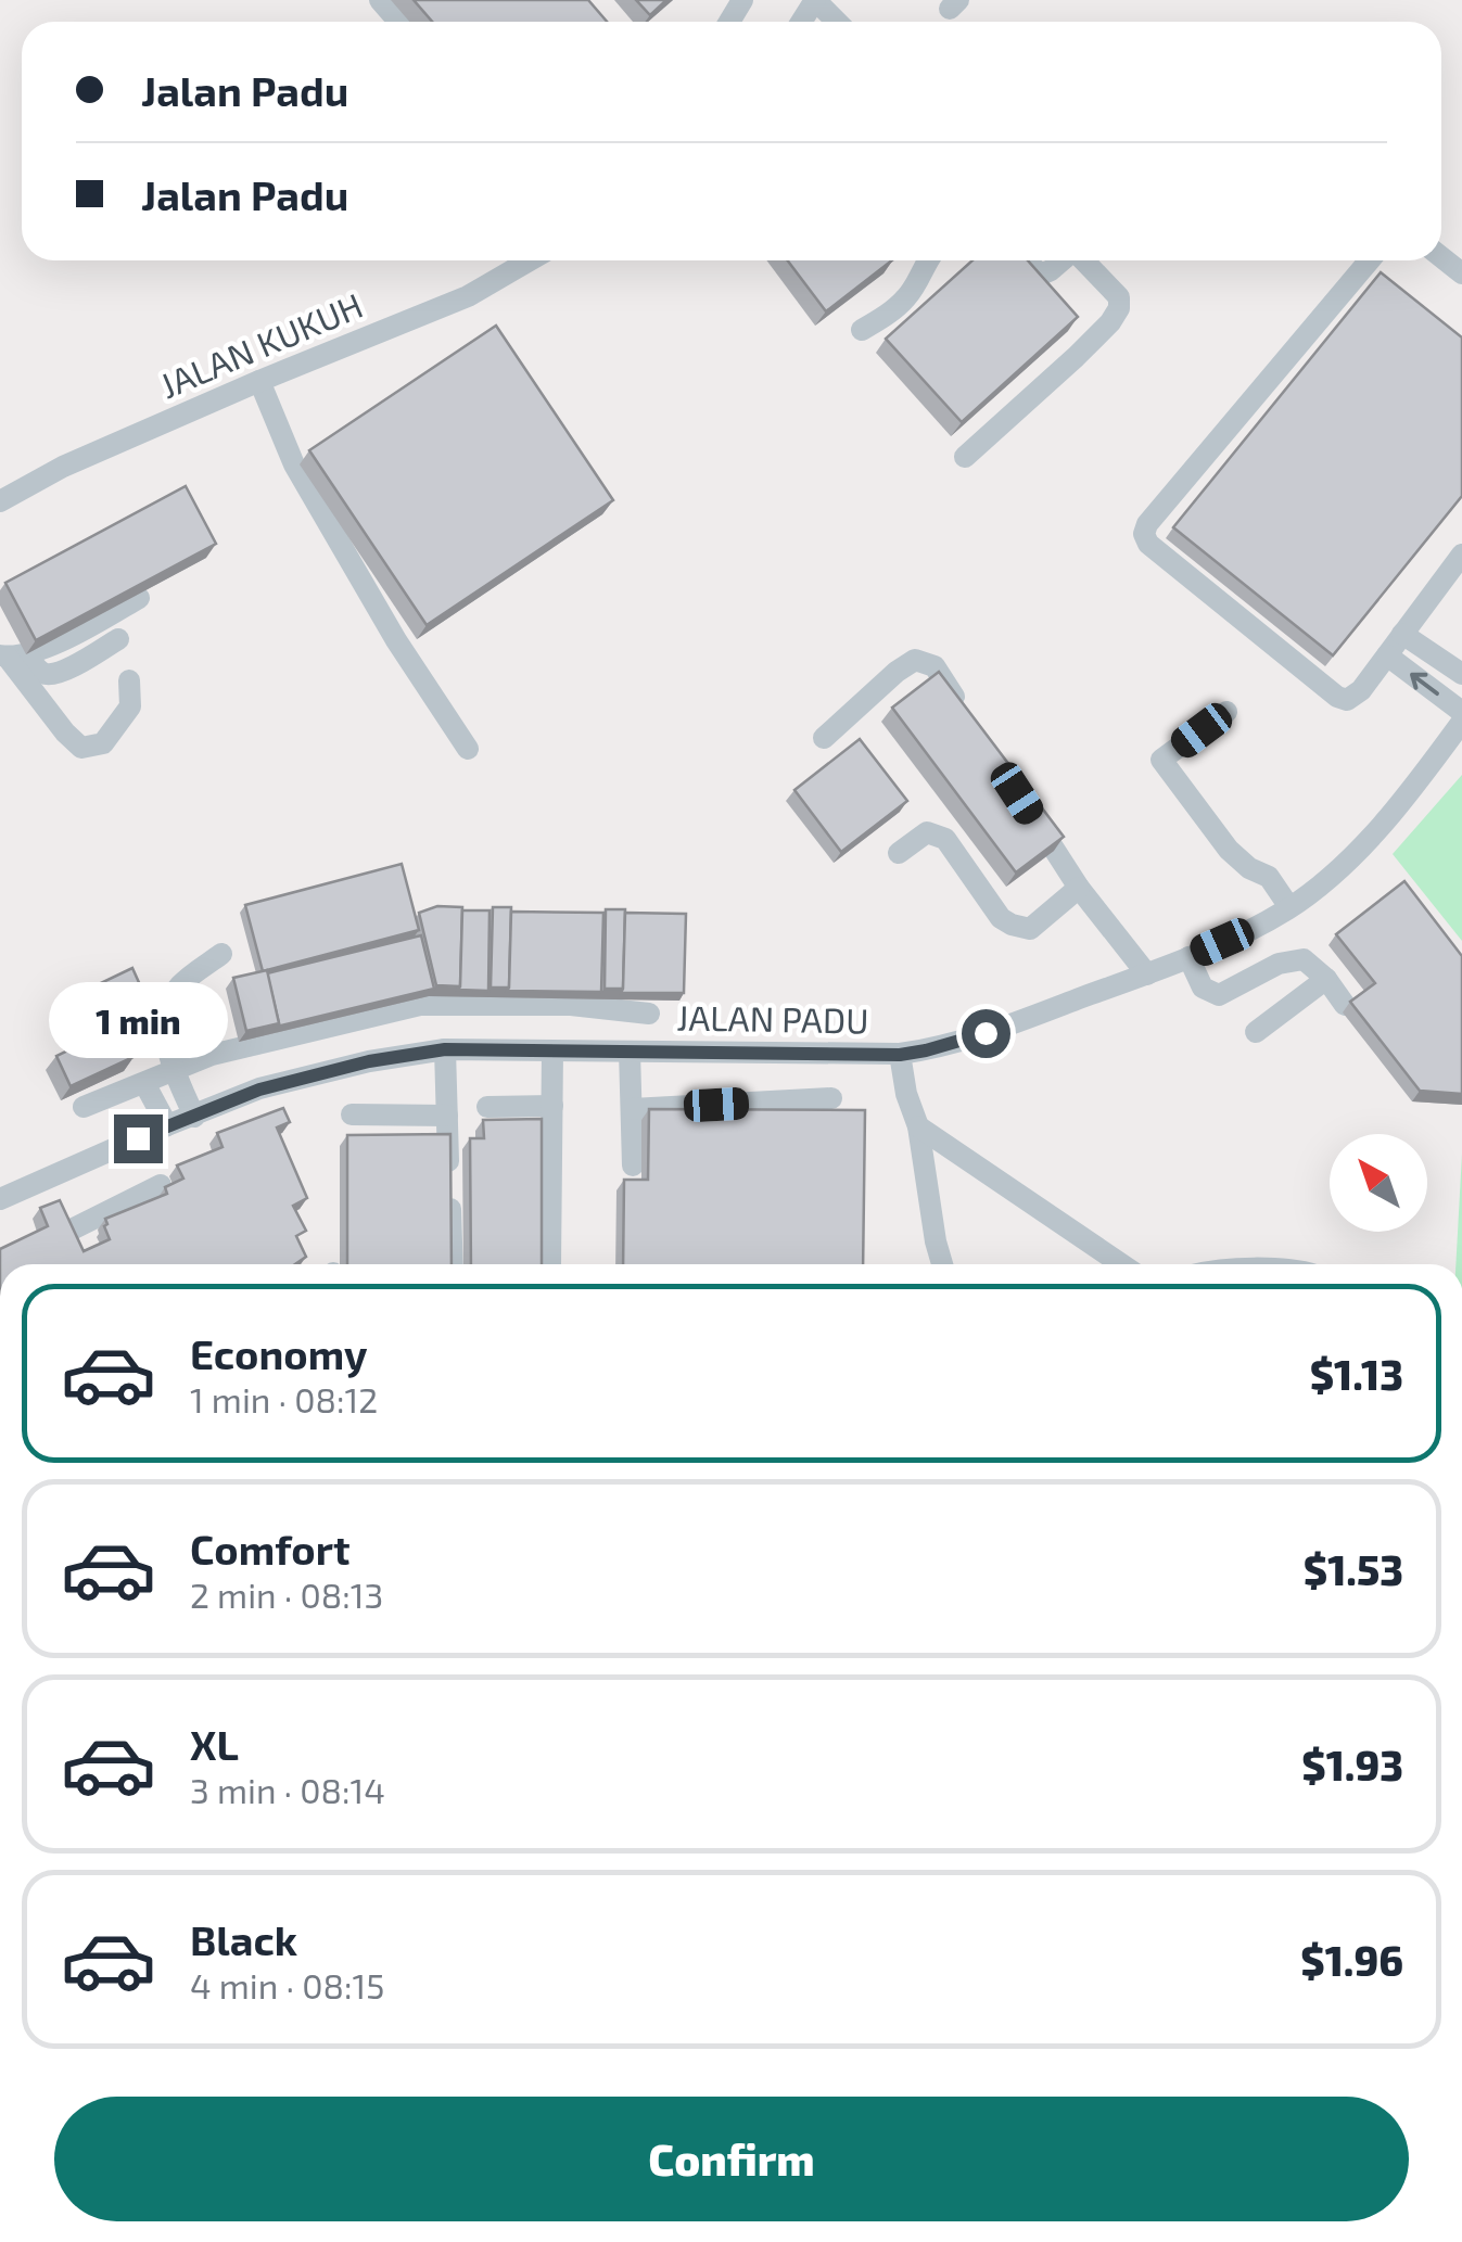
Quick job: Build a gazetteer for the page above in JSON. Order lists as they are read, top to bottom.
{
  "streets": {
    "street": ["JALAN KUKUH", "JALAN PADU"]
  },
  "north": "top left",
  "page": {
    "banner": ["Jalan Padu", "Jalan Padu"],
    "bubble": "1 min",
    "list": [
      {
        "name": "Economy",
        "note": "1 min · 08:12",
        "value": "$1.13"
      },
      {
        "name": "Comfort",
        "note": "2 min · 08:13",
        "value": "$1.53"
      },
      {
        "name": "XL",
        "note": "3 min · 08:14",
        "value": "$1.93"
      },
      {
        "name": "Black",
        "note": "4 min · 08:15",
        "value": "$1.96"
      }
    ],
    "buttons": "Confirm"
  }
}
